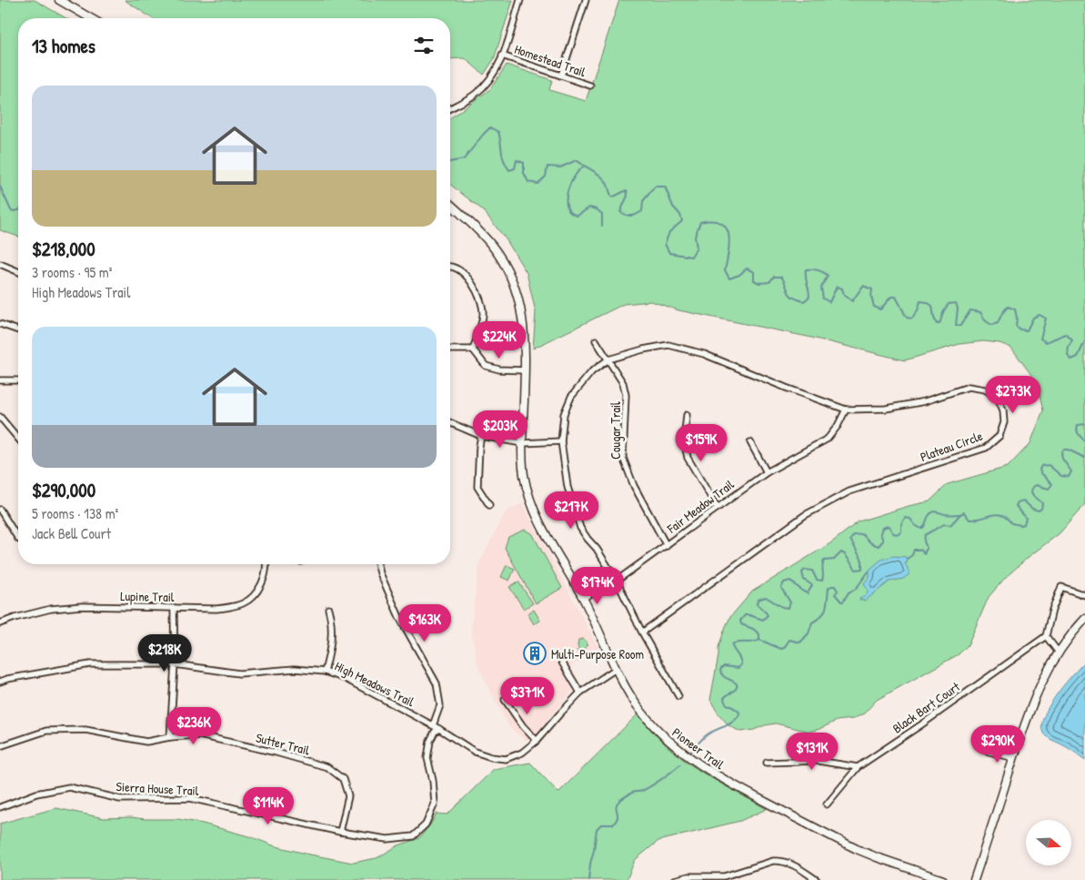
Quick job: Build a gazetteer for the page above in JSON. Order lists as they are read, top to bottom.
{
  "streets": {
    "main road": ["Pioneer Trail"],
    "street": [
      "Homestead Trail",
      "Cougar Trail",
      "Plateau Circle",
      "Fair Meadow Trail",
      "Lupine Trail",
      "High Meadows Trail",
      "Black Bart Court",
      "Sutter Trail",
      "Sierra House Trail"
    ]
  },
  "crossings": [
    ["Cougar Trail", "Plateau Circle"],
    ["Cougar Trail", "Fair Meadow Trail"],
    ["Plateau Circle", "Fair Meadow Trail"],
    ["Fair Meadow Trail", "Pioneer Trail"],
    ["High Meadows Trail", "Pioneer Trail"],
    ["High Meadows Trail", "Sierra House Trail"],
    ["Sutter Trail", "Sierra House Trail"]
  ],
  "places": {
    "building": ["Multi-Purpose Room"]
  },
  "north": "right",
  "page": {
    "heading": "13 homes",
    "list": [
      {
        "name": "$218,000",
        "note": "3 rooms · 95 m² · High Meadows Trail"
      },
      {
        "name": "$290,000",
        "note": "5 rooms · 138 m² · Jack Bell Court"
      }
    ],
    "price": [
      "$224K",
      "$273K",
      "$203K",
      "$159K",
      "$217K",
      "$174K",
      "$163K",
      "$218K",
      "$371K",
      "$236K",
      "$290K",
      "$131K",
      "$114K"
    ]
  }
}
